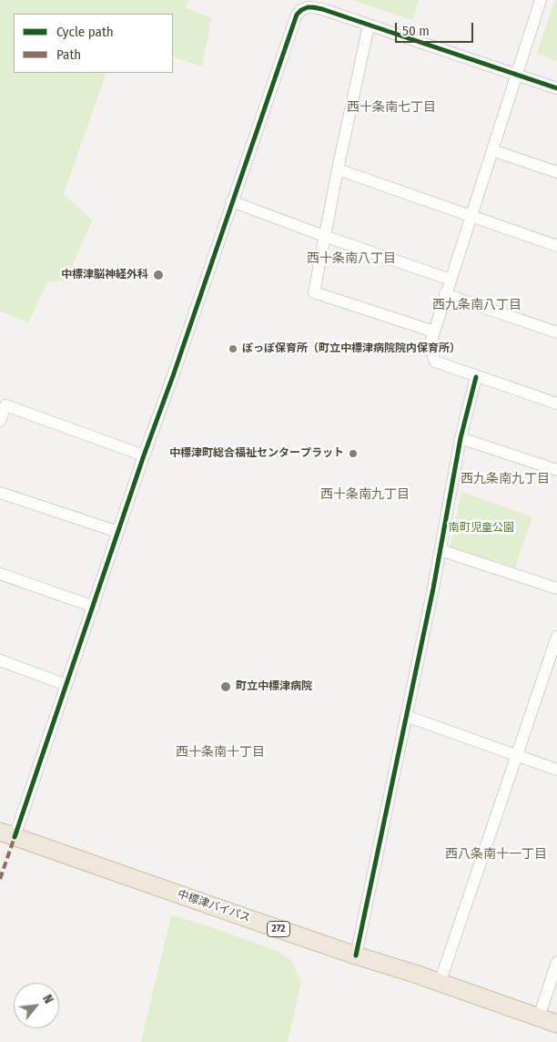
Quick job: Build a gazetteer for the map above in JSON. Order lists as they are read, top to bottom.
{
  "streets": {
    "highway": ["中標津バイパス", "272"]
  },
  "districts": [
    "西十条南七丁目",
    "西十条南八丁目",
    "西九条南八丁目",
    "西九条南九丁目",
    "西十条南九丁目",
    "西十条南十丁目",
    "西八条南十一丁目"
  ],
  "parks": ["南町児童公園"],
  "places": [
    "中標津脳神経外科",
    "ぽっぽ保育所（町立中標津病院院内保育所）",
    "中標津町総合福祉センタープラット",
    "町立中標津病院"
  ],
  "legend": ["Cycle path", "Path"],
  "scale_bar": "50 m",
  "north": "top right"
}
